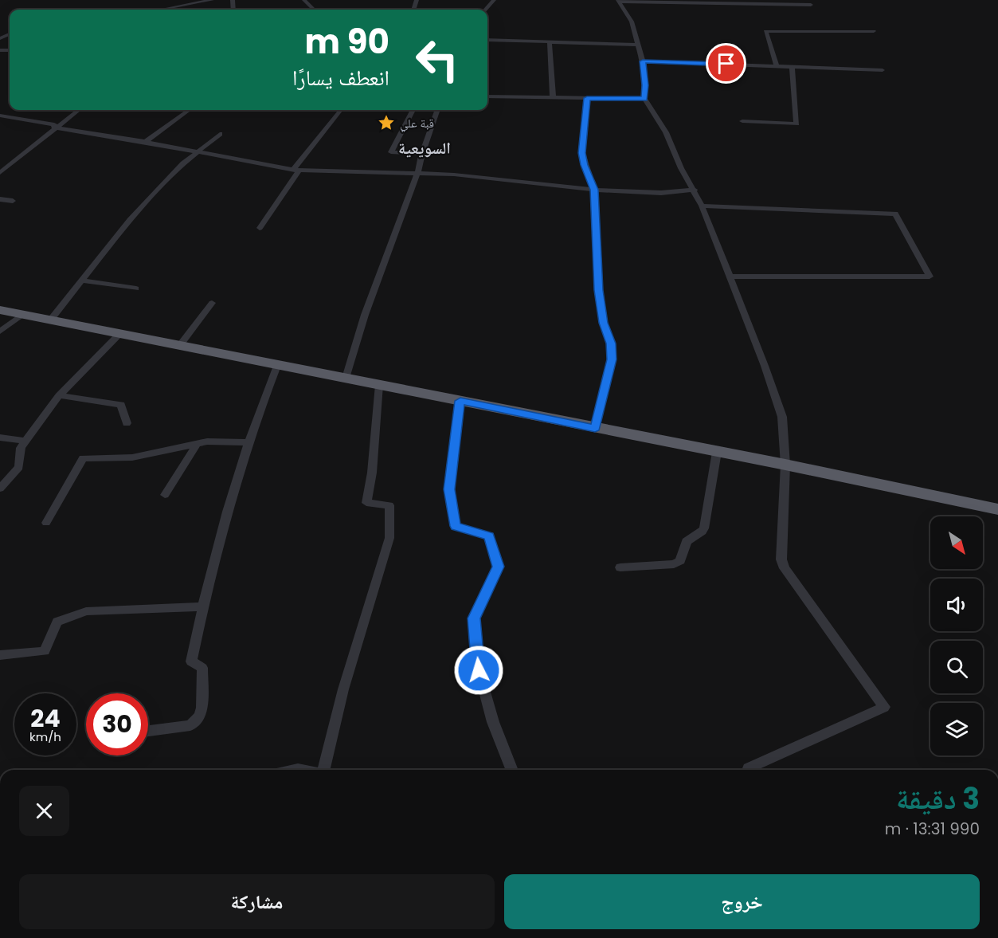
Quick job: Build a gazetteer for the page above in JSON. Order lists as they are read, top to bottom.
{
  "districts": ["السويعية"],
  "places": {
    "place": ["قبة علي"]
  },
  "north": "bottom right",
  "page": {
    "turn": ["90 m", "انعطف يسارًا"],
    "speed": "24 km/h",
    "limit": "30",
    "heading": ["3 دقيقة", "990 m · 13:31"],
    "buttons": ["خروج", "مشاركة"]
  }
}
